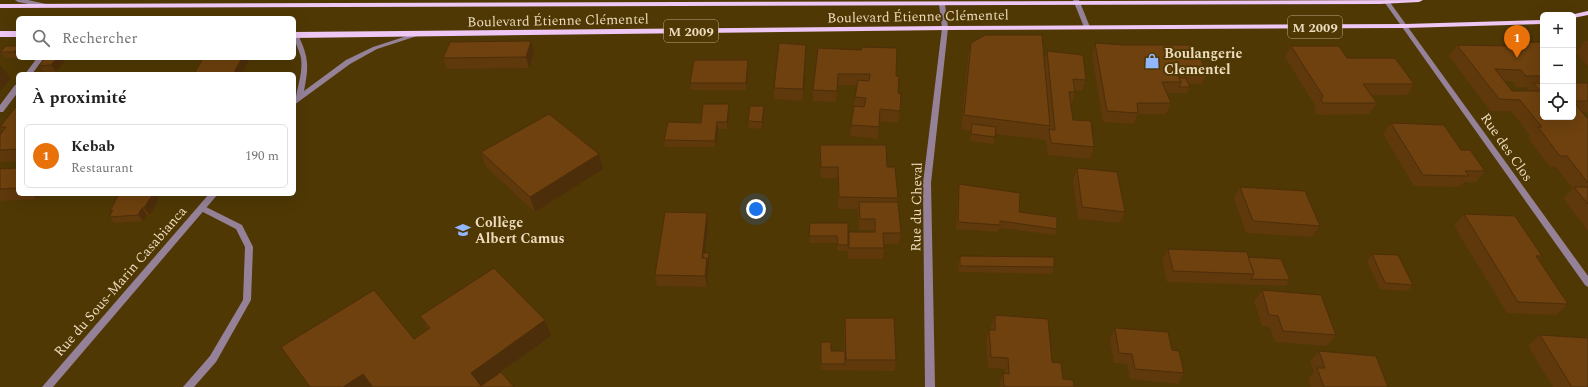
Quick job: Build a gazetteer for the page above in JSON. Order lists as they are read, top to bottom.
{
  "streets": {
    "main road": ["Boulevard Étienne Clémentel", "M 2009"],
    "street": ["Rue des Clos", "Rue du Cheval", "Rue du Sous-Marin Casabianca"]
  },
  "crossings": [
    ["Boulevard Étienne Clémentel", "Rue des Clos"],
    ["Boulevard Étienne Clémentel", "Rue du Cheval"]
  ],
  "places": {
    "shop": ["Boulangerie Clementel"],
    "school or university": ["Collège Albert Camus"]
  },
  "page": {
    "map_buttons": ["+", "−"],
    "search": "Rechercher",
    "pins": "1",
    "heading": "À proximité",
    "list": [
      {
        "mark": "1",
        "name": "Kebab",
        "note": "Restaurant",
        "value": "190 m"
      }
    ]
  }
}
